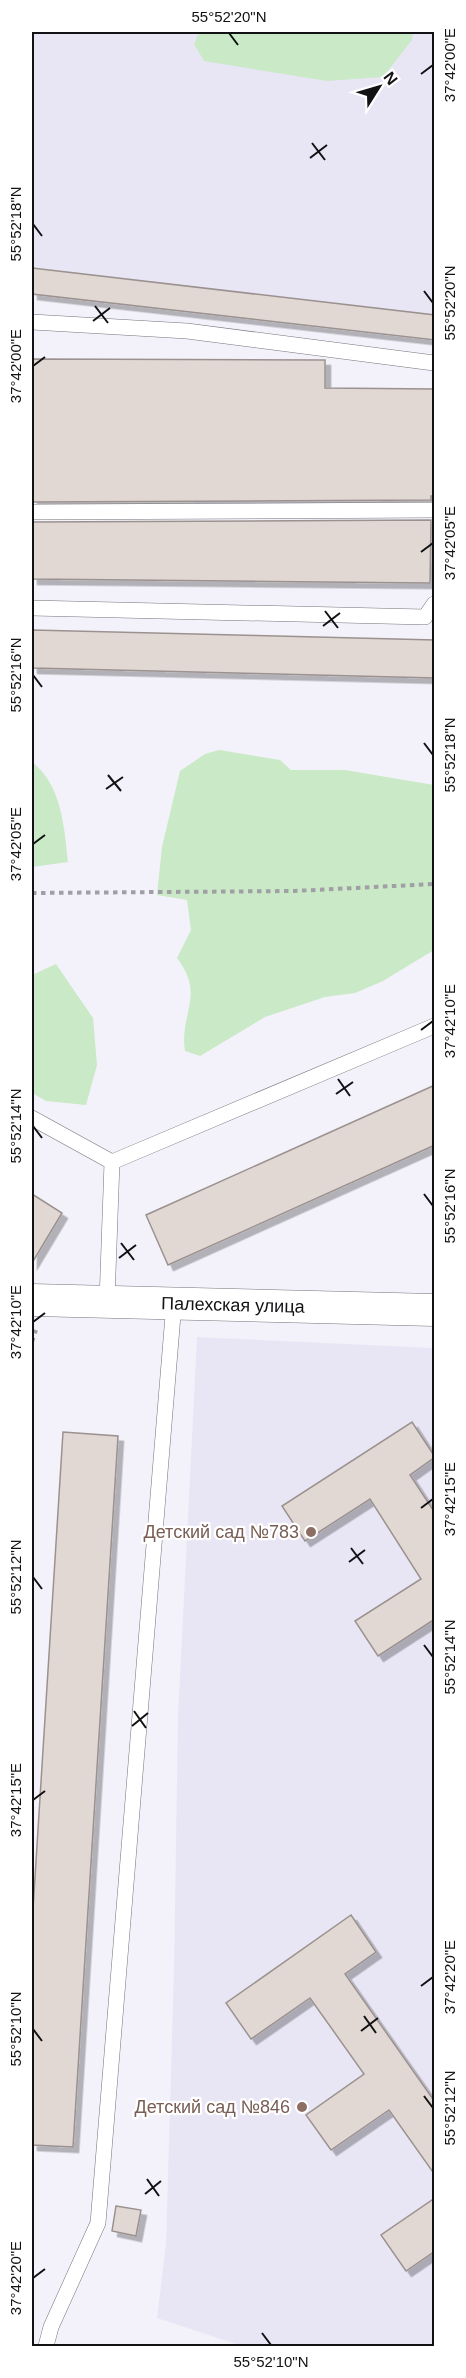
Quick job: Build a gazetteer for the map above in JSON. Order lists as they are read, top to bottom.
{
  "streets": {
    "street": ["Палехская улица"]
  },
  "places": ["Детский сад №783", "Детский сад №846"],
  "north": "top right",
  "coordinates": [
    "55°52'20\"N",
    "37°42'00\"E",
    "55°52'18\"N",
    "37°42'05\"E",
    "55°52'16\"N",
    "37°42'10\"E",
    "55°52'14\"N",
    "37°42'15\"E",
    "55°52'12\"N",
    "37°42'20\"E",
    "55°52'10\"N"
  ]
}
